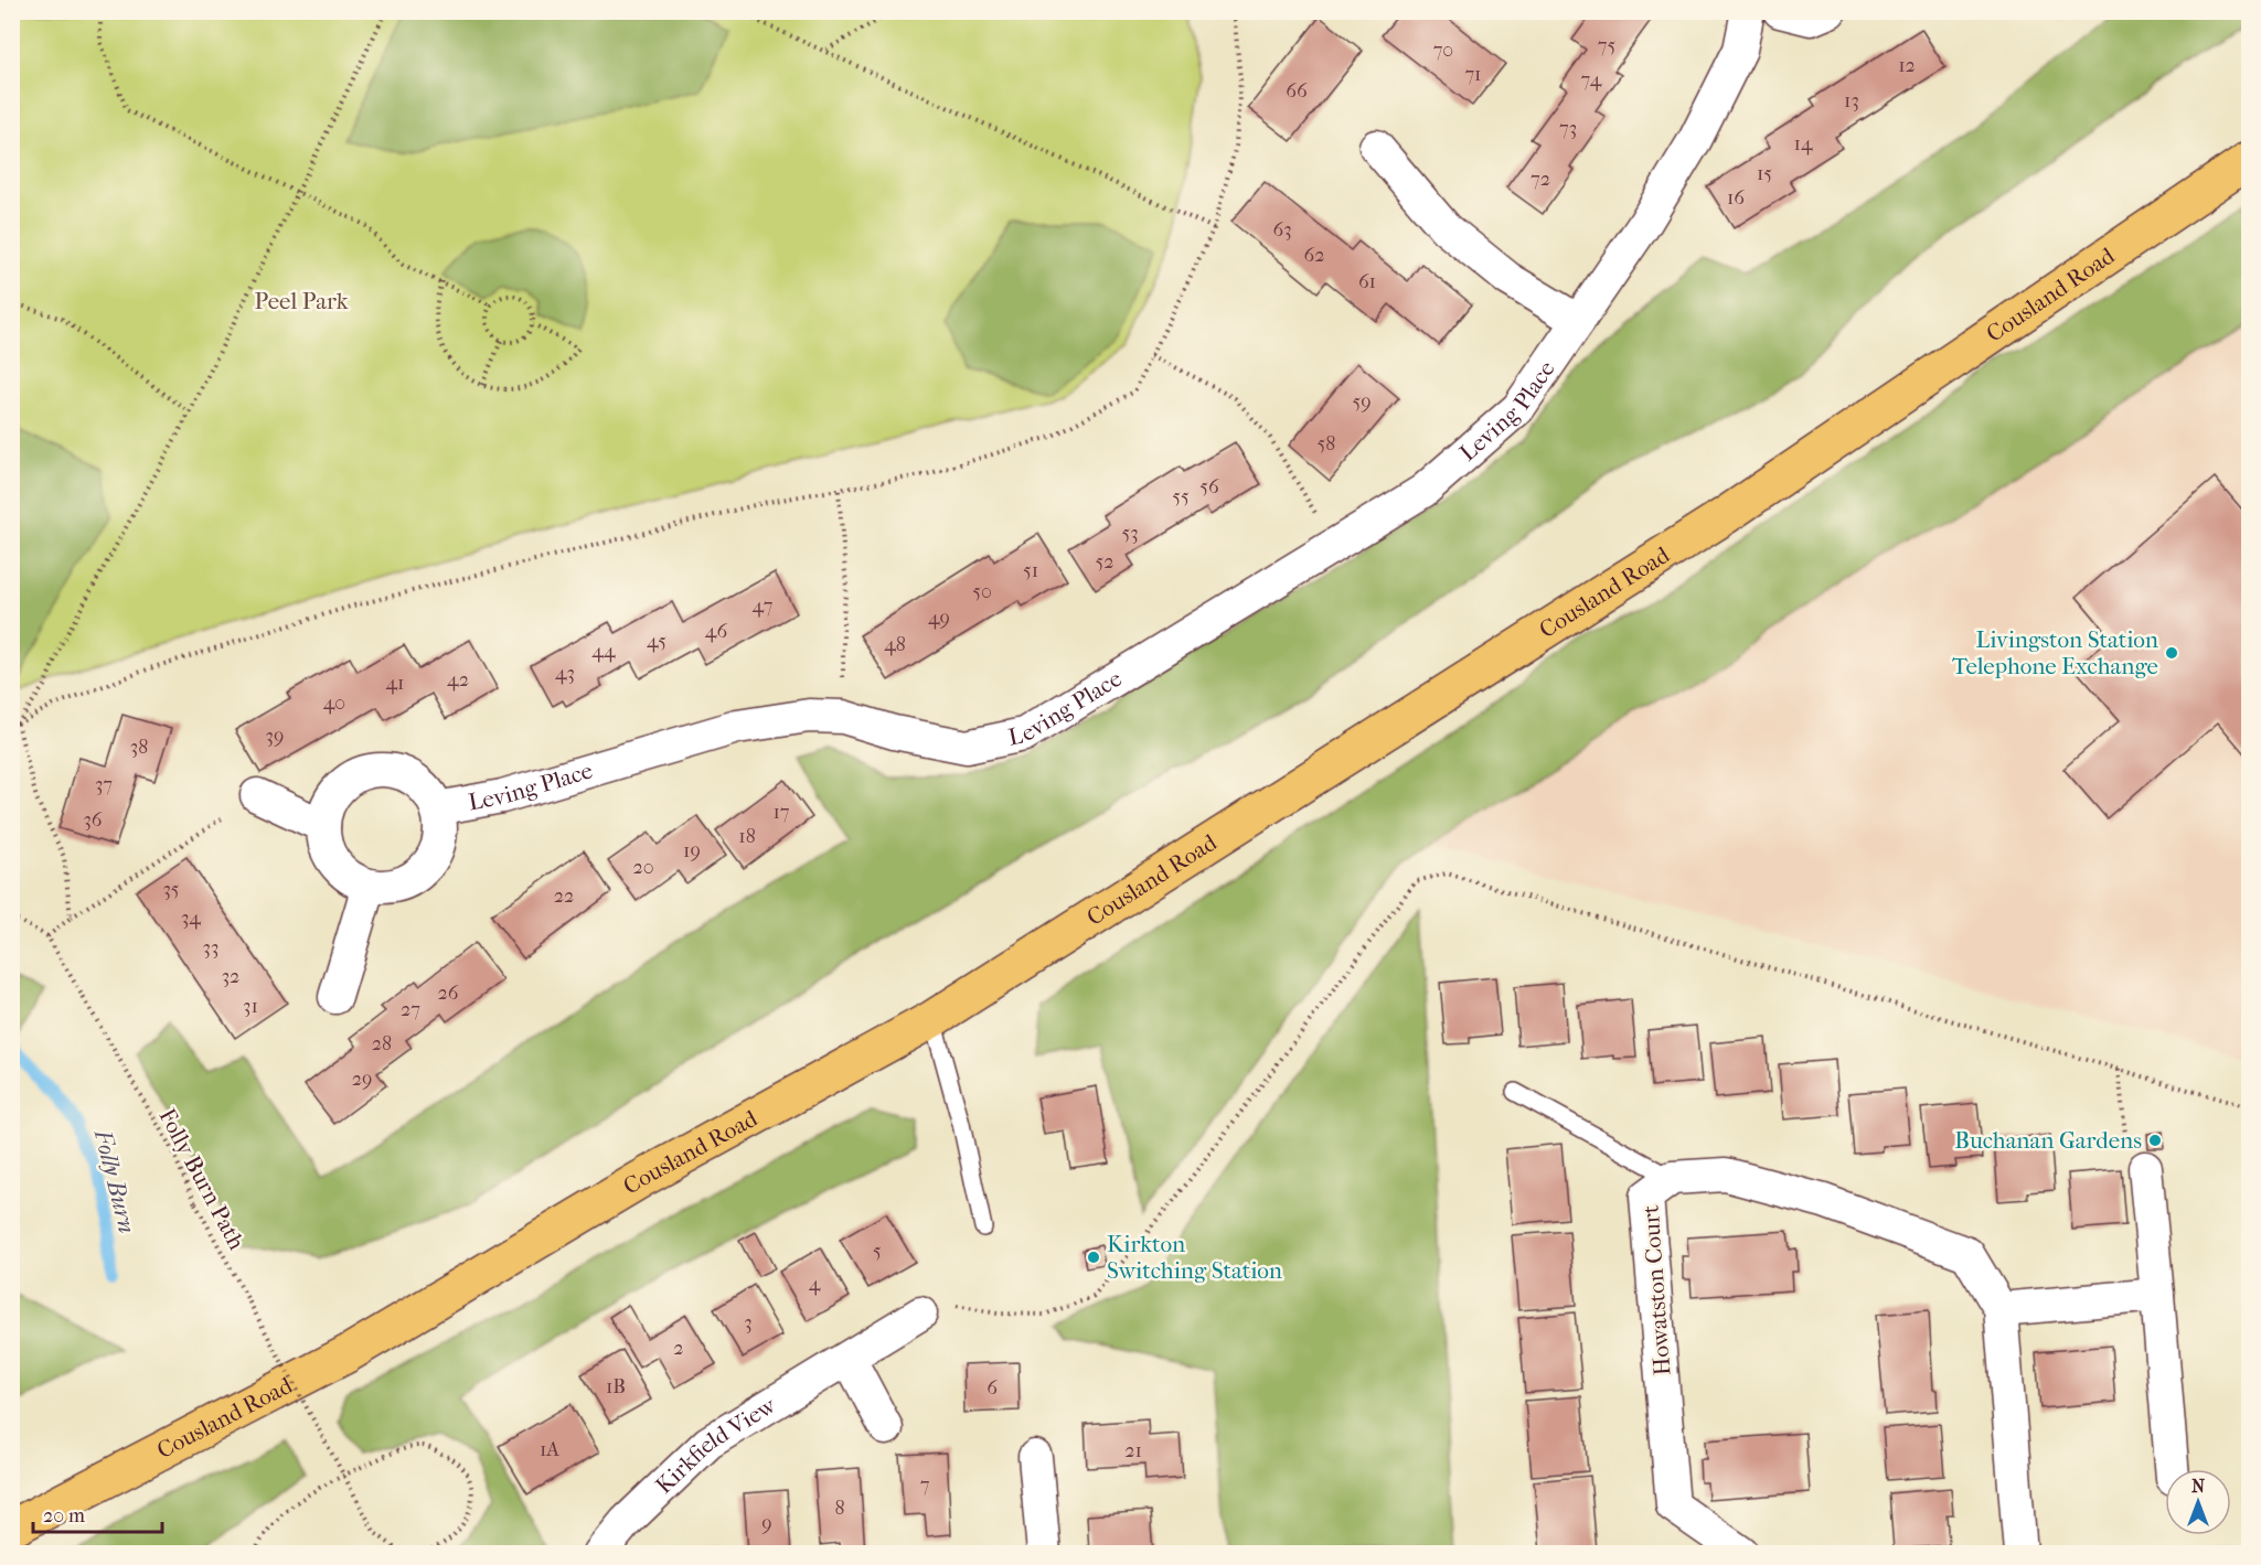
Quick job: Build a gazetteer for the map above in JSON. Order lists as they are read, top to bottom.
{
  "streets": {
    "main road": ["Cousland Road"],
    "street": ["Leving Place", "Howatston Court", "Kirkfield View"],
    "path": ["Folly Burn Path"]
  },
  "water": ["Folly Burn"],
  "parks": ["Peel Park"],
  "places": ["Livingston Station Telephone Exchange", "Buchanan Gardens", "Kirkton Switching Station"],
  "house_numbers": [
    "75",
    "70",
    "12",
    "71",
    "74",
    "66",
    "13",
    "73",
    "14",
    "15",
    "72",
    "16",
    "63",
    "62",
    "61",
    "59",
    "58",
    "56",
    "55",
    "53",
    "52",
    "51",
    "50",
    "47",
    "49",
    "46",
    "45",
    "48",
    "44",
    "43",
    "42",
    "41",
    "40",
    "39",
    "38",
    "37",
    "17",
    "36",
    "18",
    "19",
    "20",
    "35",
    "22",
    "34",
    "33",
    "32",
    "26",
    "31",
    "27",
    "28",
    "29",
    "5",
    "4",
    "3",
    "2",
    "1B",
    "6",
    "1A",
    "21",
    "7",
    "8",
    "9"
  ],
  "scale_bar": "20 m",
  "north": "top"
}
